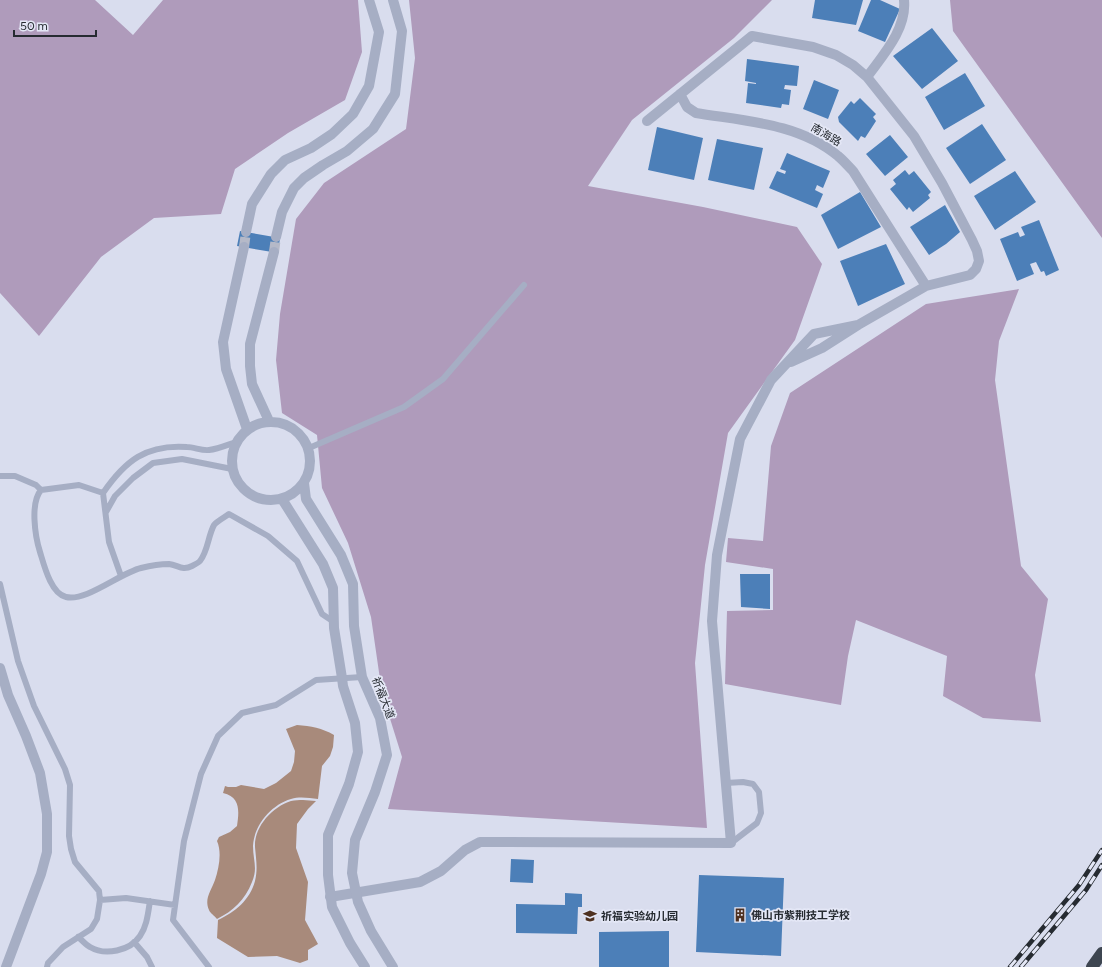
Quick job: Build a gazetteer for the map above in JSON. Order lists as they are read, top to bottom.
{
  "streets": {
    "street": ["南海路", "祈福大道"]
  },
  "places": {
    "building": ["佛山市紫荆技工学校"],
    "school or university": ["祈福实验幼儿园"]
  },
  "scale_bar": "50 m"
}
